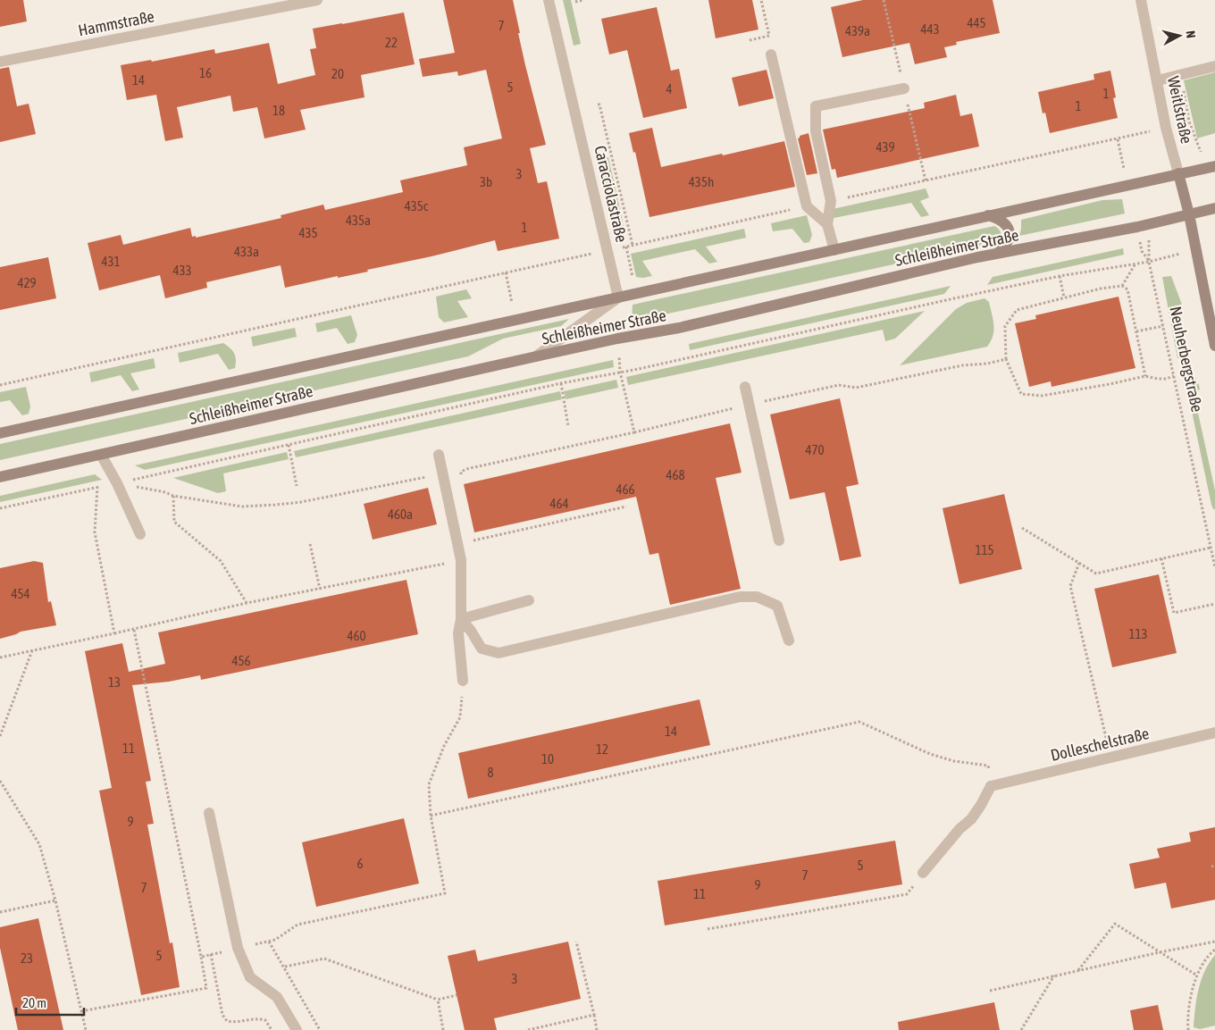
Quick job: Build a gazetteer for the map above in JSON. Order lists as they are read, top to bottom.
{
  "streets": {
    "main road": ["Schleißheimer Straße", "Neuherbergstraße"],
    "street": [
      "Hammstraße",
      "Weitlstraße",
      "Caracciolastraße",
      "Dolleschelstraße"
    ]
  },
  "crossings": [
    ["Weitlstraße", "Schleißheimer Straße"],
    ["Weitlstraße", "Neuherbergstraße"],
    ["Caracciolastraße", "Schleißheimer Straße"],
    ["Schleißheimer Straße", "Neuherbergstraße"]
  ],
  "house_numbers": [
    "445",
    "7",
    "443",
    "439a",
    "22",
    "16",
    "20",
    "14",
    "5",
    "4",
    "1",
    "1",
    "18",
    "439",
    "3",
    "3b",
    "435h",
    "435c",
    "435a",
    "1",
    "435",
    "433a",
    "431",
    "433",
    "429",
    "470",
    "468",
    "466",
    "464",
    "460a",
    "115",
    "454",
    "113",
    "460",
    "456",
    "13",
    "14",
    "11",
    "12",
    "10",
    "8",
    "9",
    "6",
    "5",
    "7",
    "9",
    "7",
    "11",
    "5",
    "23",
    "3"
  ],
  "scale_bar": "20 m",
  "north": "right"
}
